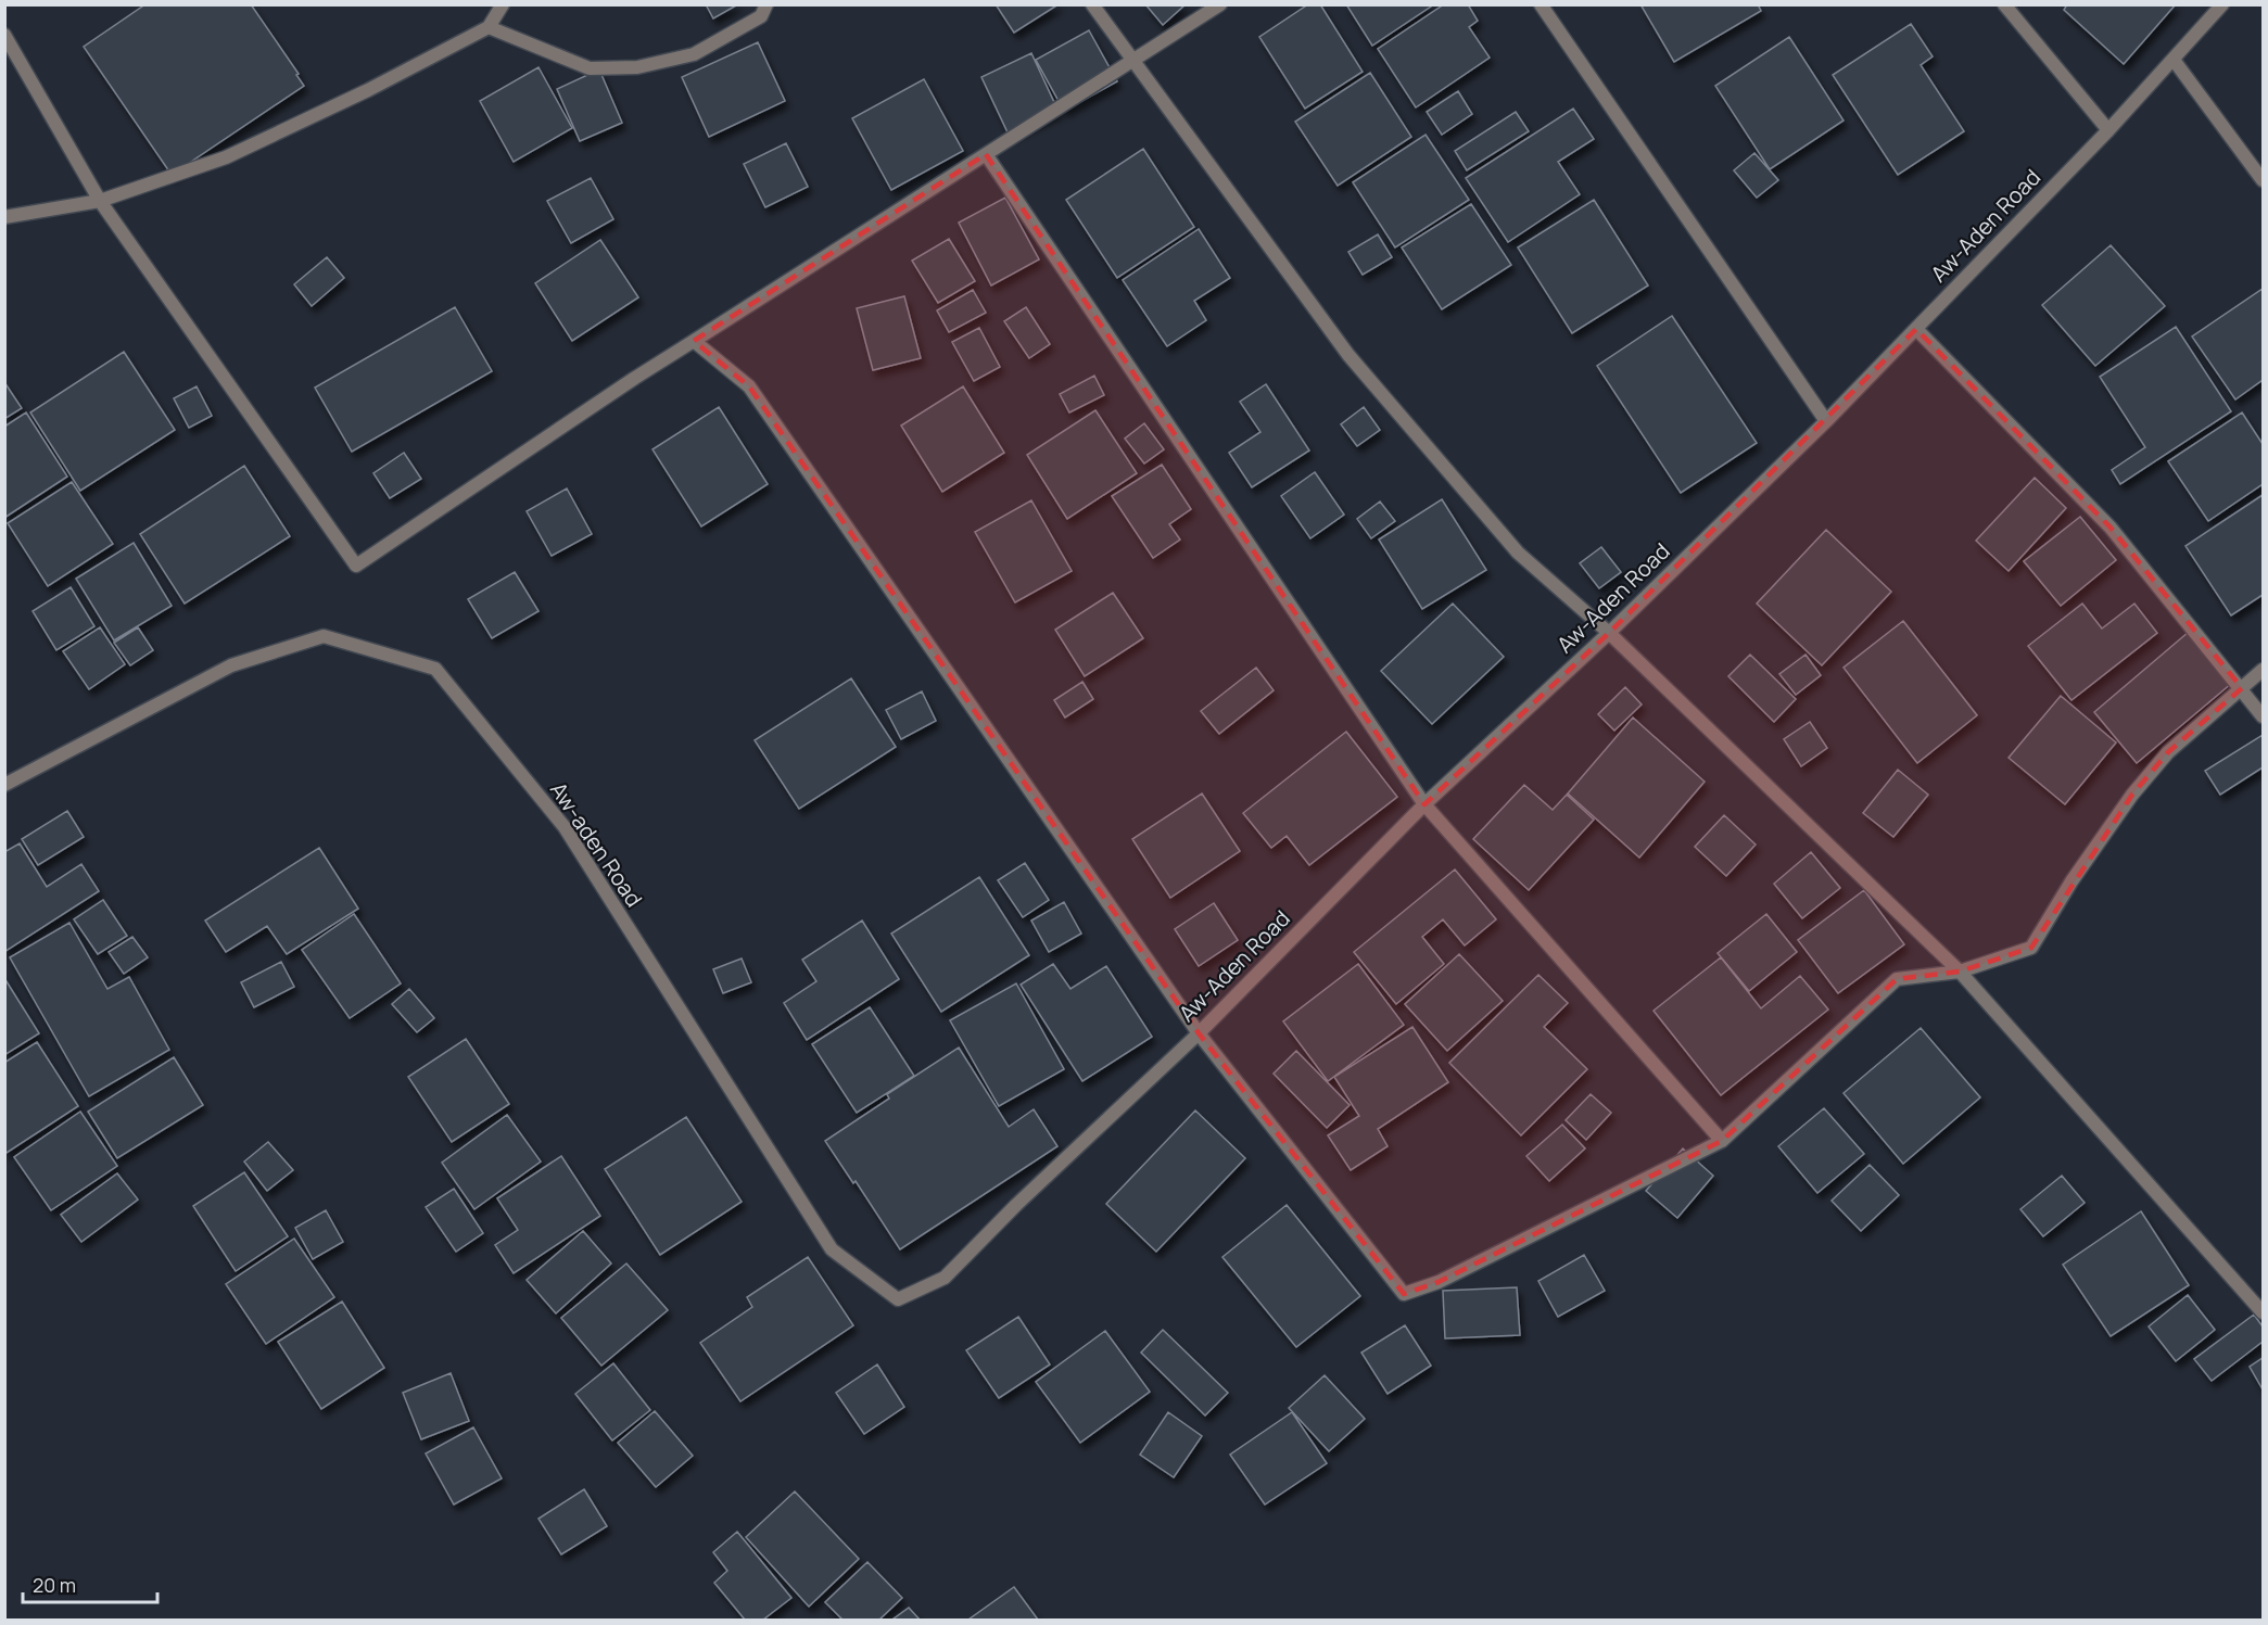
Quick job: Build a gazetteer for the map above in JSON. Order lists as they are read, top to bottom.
{
  "streets": {
    "street": ["Aw-Aden Road", "Aw-aden Road"]
  },
  "crossings": [
    ["Aw-Aden Road", "Aw-aden Road"]
  ],
  "scale_bar": "20 m"
}
